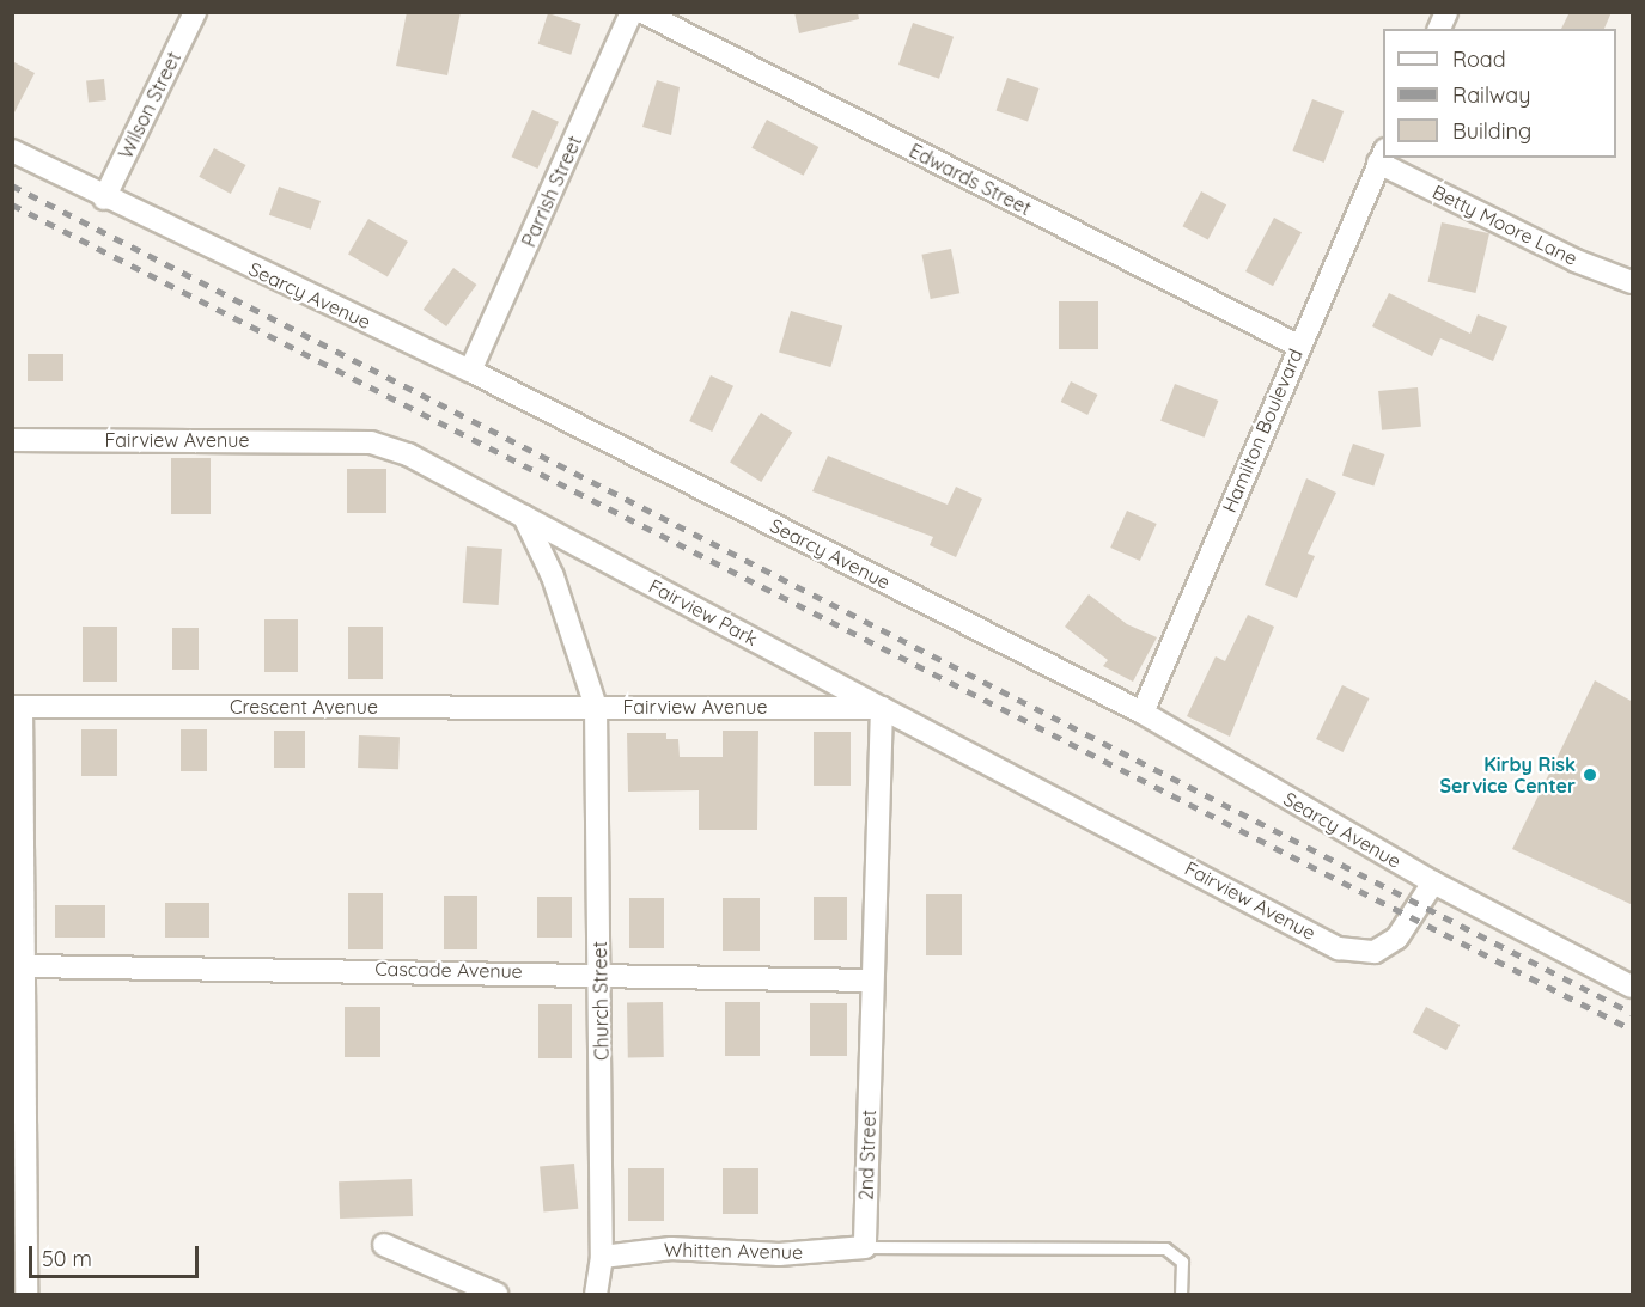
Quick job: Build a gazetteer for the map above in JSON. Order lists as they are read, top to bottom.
{
  "streets": {
    "street": [
      "Wilson Street",
      "Edwards Street",
      "Parrish Street",
      "Betty Moore Lane",
      "Searcy Avenue",
      "Hamilton Boulevard",
      "Fairview Avenue",
      "Fairview Park",
      "Crescent Avenue",
      "Cascade Avenue",
      "Church Street",
      "2nd Street",
      "Whitten Avenue"
    ]
  },
  "crossings": [
    ["Wilson Street", "Searcy Avenue"],
    ["Edwards Street", "Hamilton Boulevard"],
    ["Parrish Street", "Searcy Avenue"],
    ["Searcy Avenue", "Hamilton Boulevard"],
    ["Searcy Avenue", "Fairview Avenue"],
    ["Fairview Avenue", "Fairview Park"],
    ["Fairview Avenue", "Crescent Avenue"],
    ["Fairview Avenue", "Church Street"],
    ["Fairview Avenue", "2nd Street"],
    ["Fairview Park", "2nd Street"],
    ["Crescent Avenue", "Church Street"],
    ["Cascade Avenue", "Church Street"],
    ["Cascade Avenue", "2nd Street"],
    ["Church Street", "Whitten Avenue"],
    ["2nd Street", "Whitten Avenue"]
  ],
  "places": ["Kirby Risk Service Center"],
  "legend": ["Road", "Railway", "Building"],
  "scale_bar": "50 m"
}
